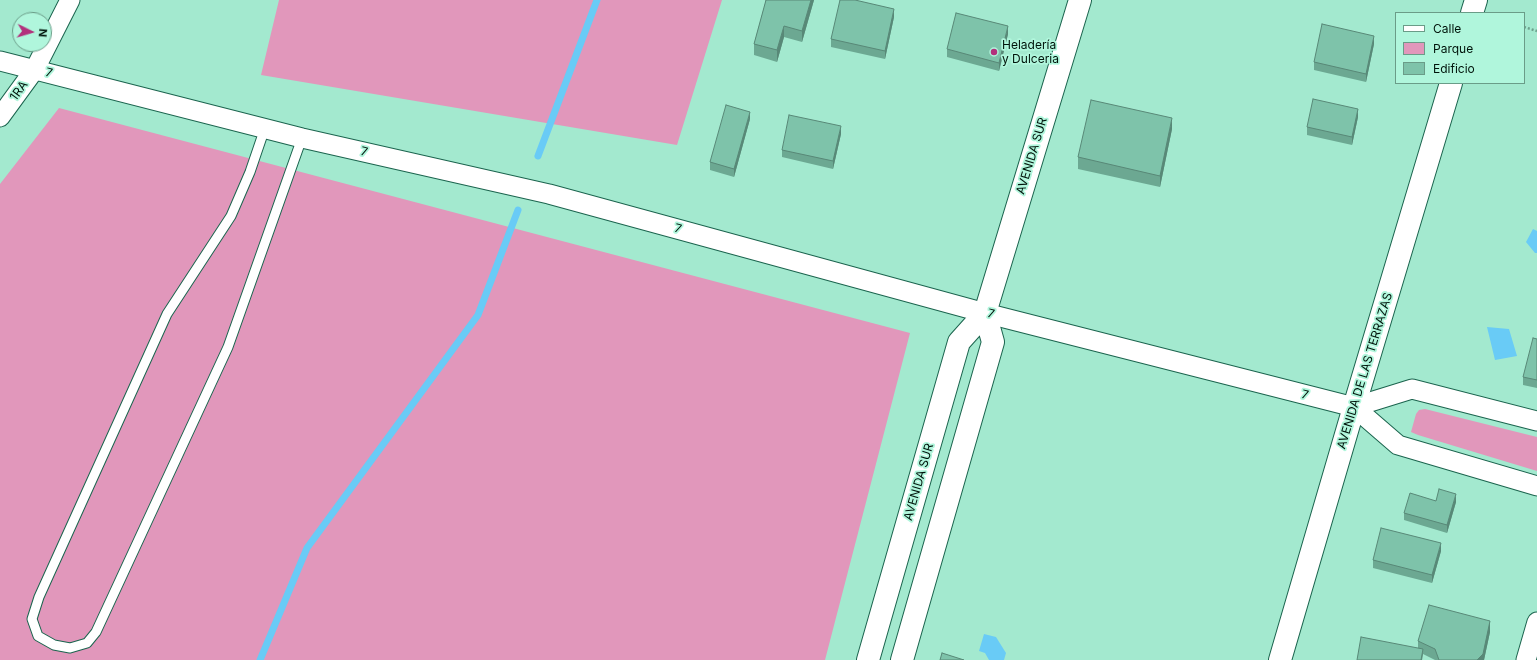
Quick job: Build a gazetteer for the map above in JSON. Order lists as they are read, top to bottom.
{
  "streets": {
    "street": [
      "7",
      "1RA",
      "AVENIDA SUR",
      "AVENIDA DE LAS TERRAZAS"
    ]
  },
  "crossings": [
    ["7", "1RA"],
    ["7", "AVENIDA SUR"],
    ["7", "AVENIDA DE LAS TERRAZAS"]
  ],
  "places": ["Heladería y Dulceria"],
  "legend": ["Calle", "Parque", "Edificio"],
  "north": "right"
}
